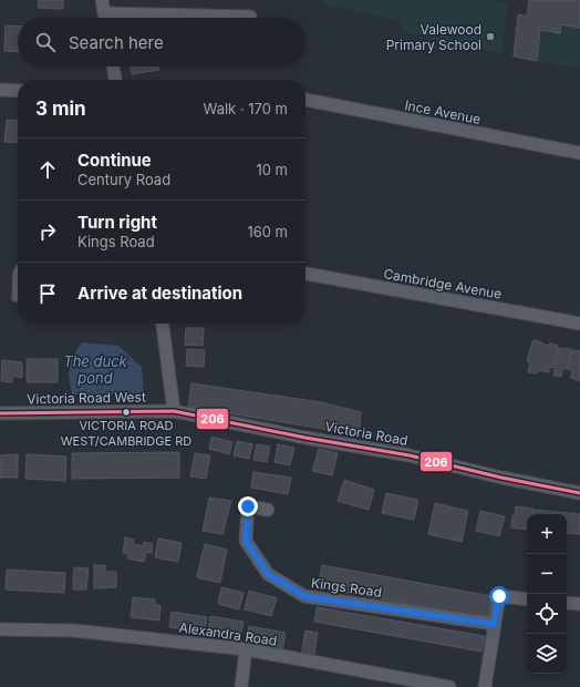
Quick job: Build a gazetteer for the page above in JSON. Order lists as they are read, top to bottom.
{
  "streets": {
    "street": [
      "Ince Avenue",
      "Cambridge Avenue",
      "Victoria Road West",
      "Victoria Road",
      "Kings Road",
      "Alexandra Road"
    ]
  },
  "crossings": [
    ["Victoria Road West", "Victoria Road"]
  ],
  "water": ["The duck pond"],
  "places": ["Valewood Primary School", "VICTORIA ROAD WEST/CAMBRIDGE RD"],
  "lines": ["transit line 206"],
  "page": {
    "search": "Search here",
    "heading": ["3 min", "Walk · 170 m"],
    "list": [
      ["Continue", "Century Road", "10 m"],
      ["Turn right", "Kings Road", "160 m"],
      "Arrive at destination"
    ],
    "map_buttons": ["+", "−"]
  }
}
